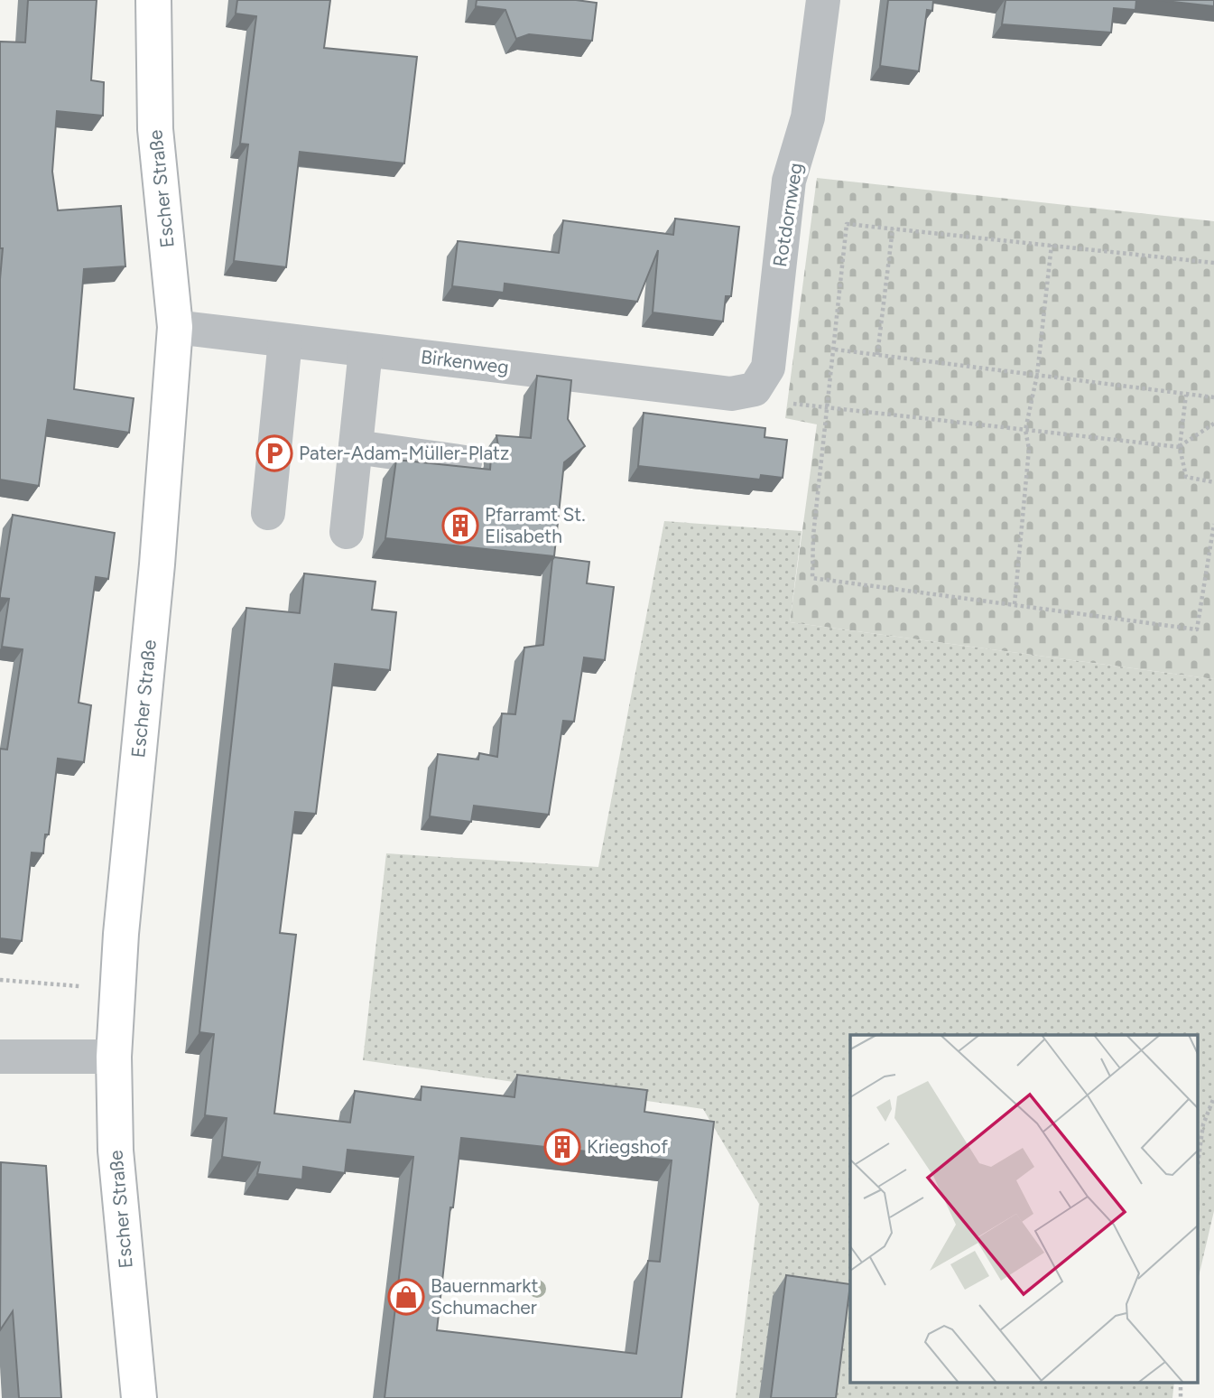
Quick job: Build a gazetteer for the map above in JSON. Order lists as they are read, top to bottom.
{
  "streets": {
    "main road": ["Escher Straße"],
    "street": ["Rotdornweg", "Birkenweg"]
  },
  "crossings": [
    ["Escher Straße", "Birkenweg"],
    ["Rotdornweg", "Birkenweg"]
  ],
  "places": {
    "parking": ["Pater-Adam-Müller-Platz"],
    "building": ["Pfarramt St. Elisabeth", "Kriegshof"],
    "shop": ["Bauernmarkt Schumacher"]
  }
}
